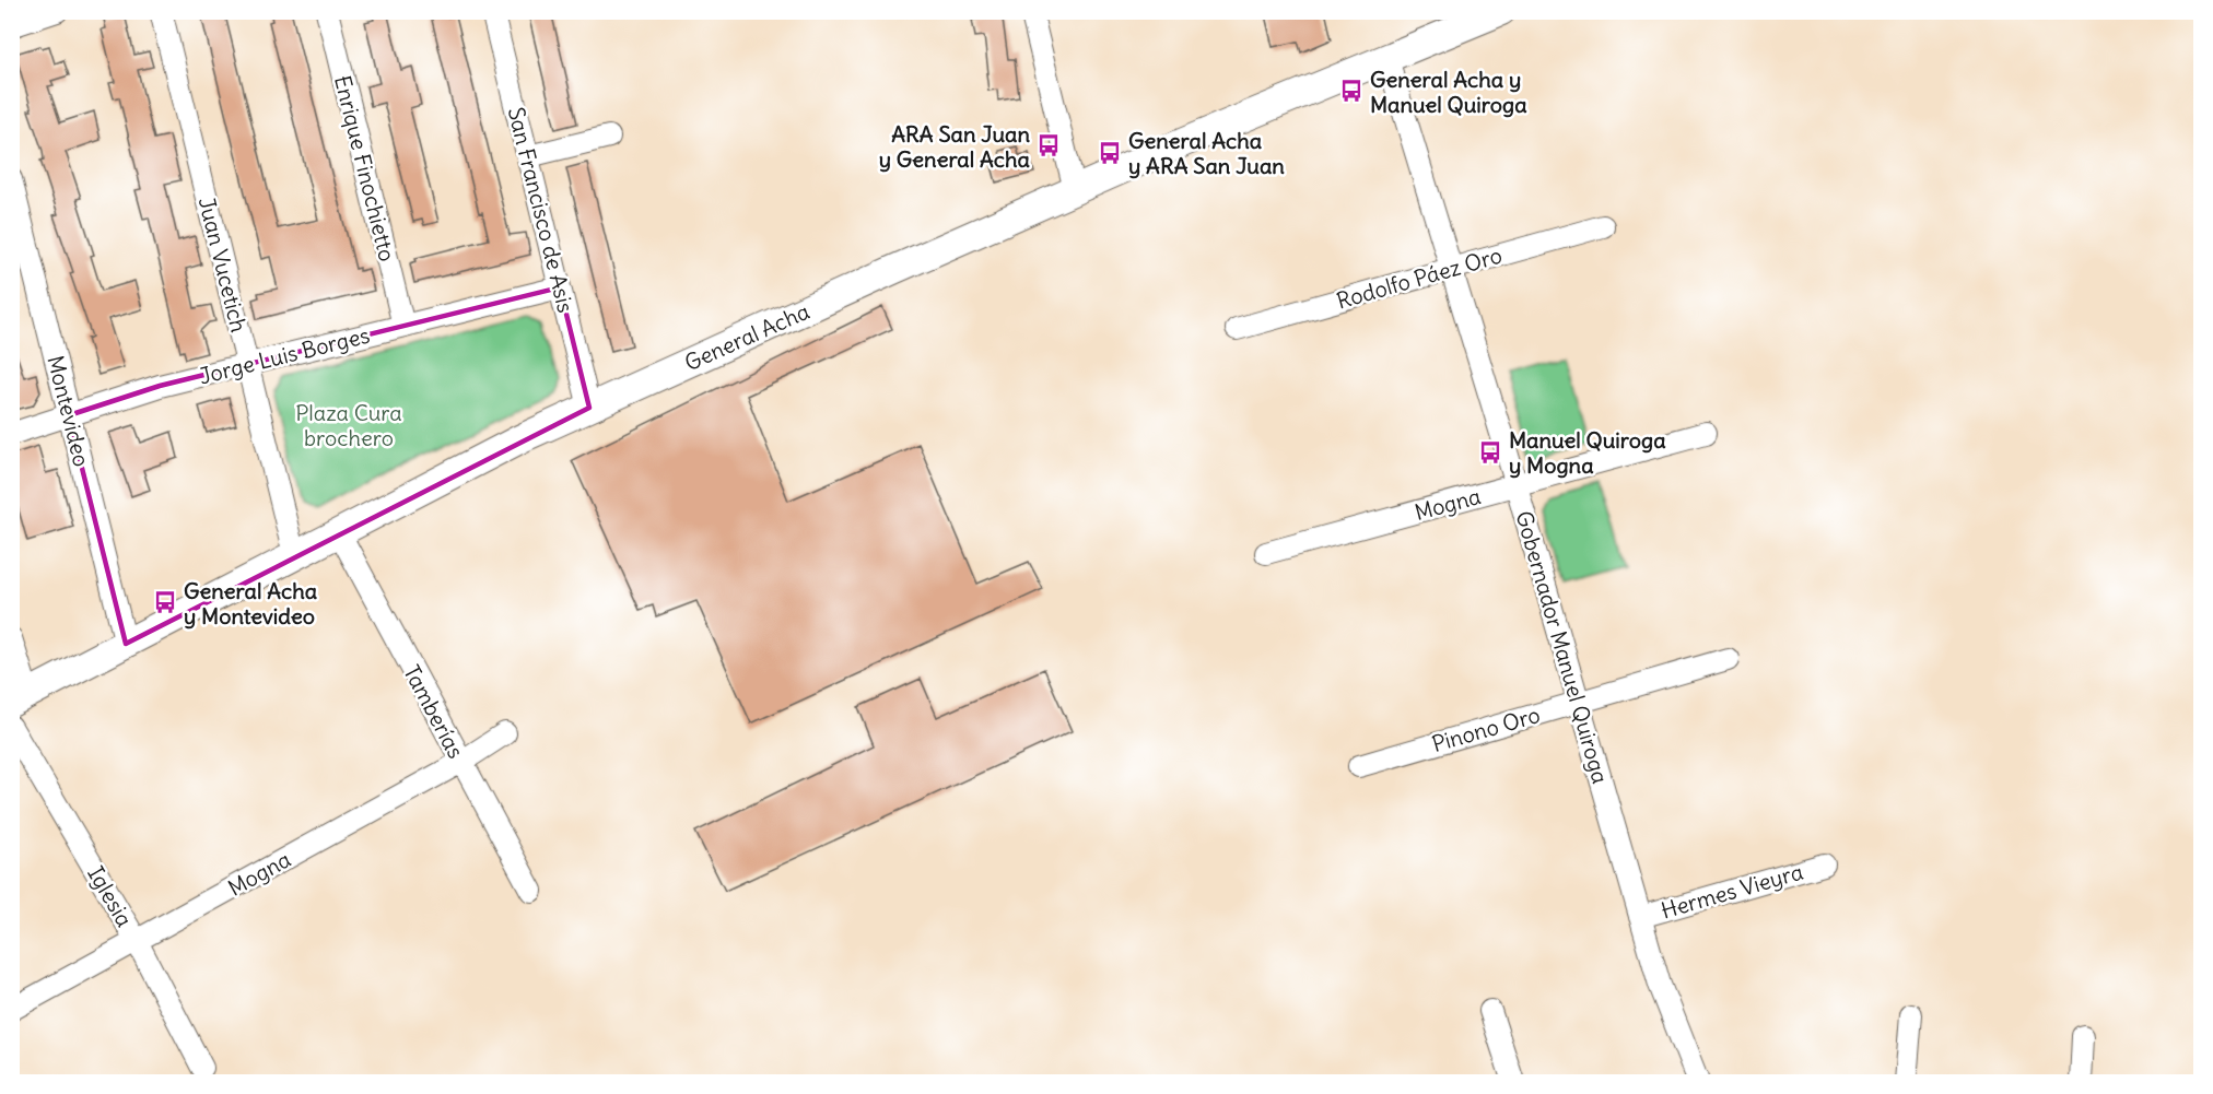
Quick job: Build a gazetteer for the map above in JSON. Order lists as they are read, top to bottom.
{
  "streets": {
    "main road": ["General Acha"],
    "street": [
      "Enrique Finochietto",
      "San Francisco de Asis",
      "Juan Vucetich",
      "Rodolfo Páez Oro",
      "Jorge Luis Borges",
      "Montevideo",
      "Mogna",
      "Gobernador Manuel Quiroga",
      "Tamberías",
      "Pinono Oro",
      "Hermes Vieyra",
      "Iglesia"
    ]
  },
  "crossings": [
    ["Enrique Finochietto", "Jorge Luis Borges"],
    ["San Francisco de Asis", "General Acha"],
    ["San Francisco de Asis", "Jorge Luis Borges"],
    ["Juan Vucetich", "General Acha"],
    ["Juan Vucetich", "Jorge Luis Borges"],
    ["Rodolfo Páez Oro", "Gobernador Manuel Quiroga"],
    ["General Acha", "Montevideo"],
    ["General Acha", "Gobernador Manuel Quiroga"],
    ["General Acha", "Tamberías"],
    ["Jorge Luis Borges", "Montevideo"],
    ["Mogna", "Gobernador Manuel Quiroga"],
    ["Mogna", "Tamberías"],
    ["Mogna", "Iglesia"],
    ["Gobernador Manuel Quiroga", "Pinono Oro"],
    ["Gobernador Manuel Quiroga", "Hermes Vieyra"]
  ],
  "parks": ["Plaza Cura brochero"],
  "places": {
    "bus stop": [
      "General Acha y Manuel Quiroga",
      "ARA San Juan y General Acha",
      "General Acha y ARA San Juan",
      "Manuel Quiroga y Mogna",
      "General Acha y Montevideo"
    ]
  }
}
